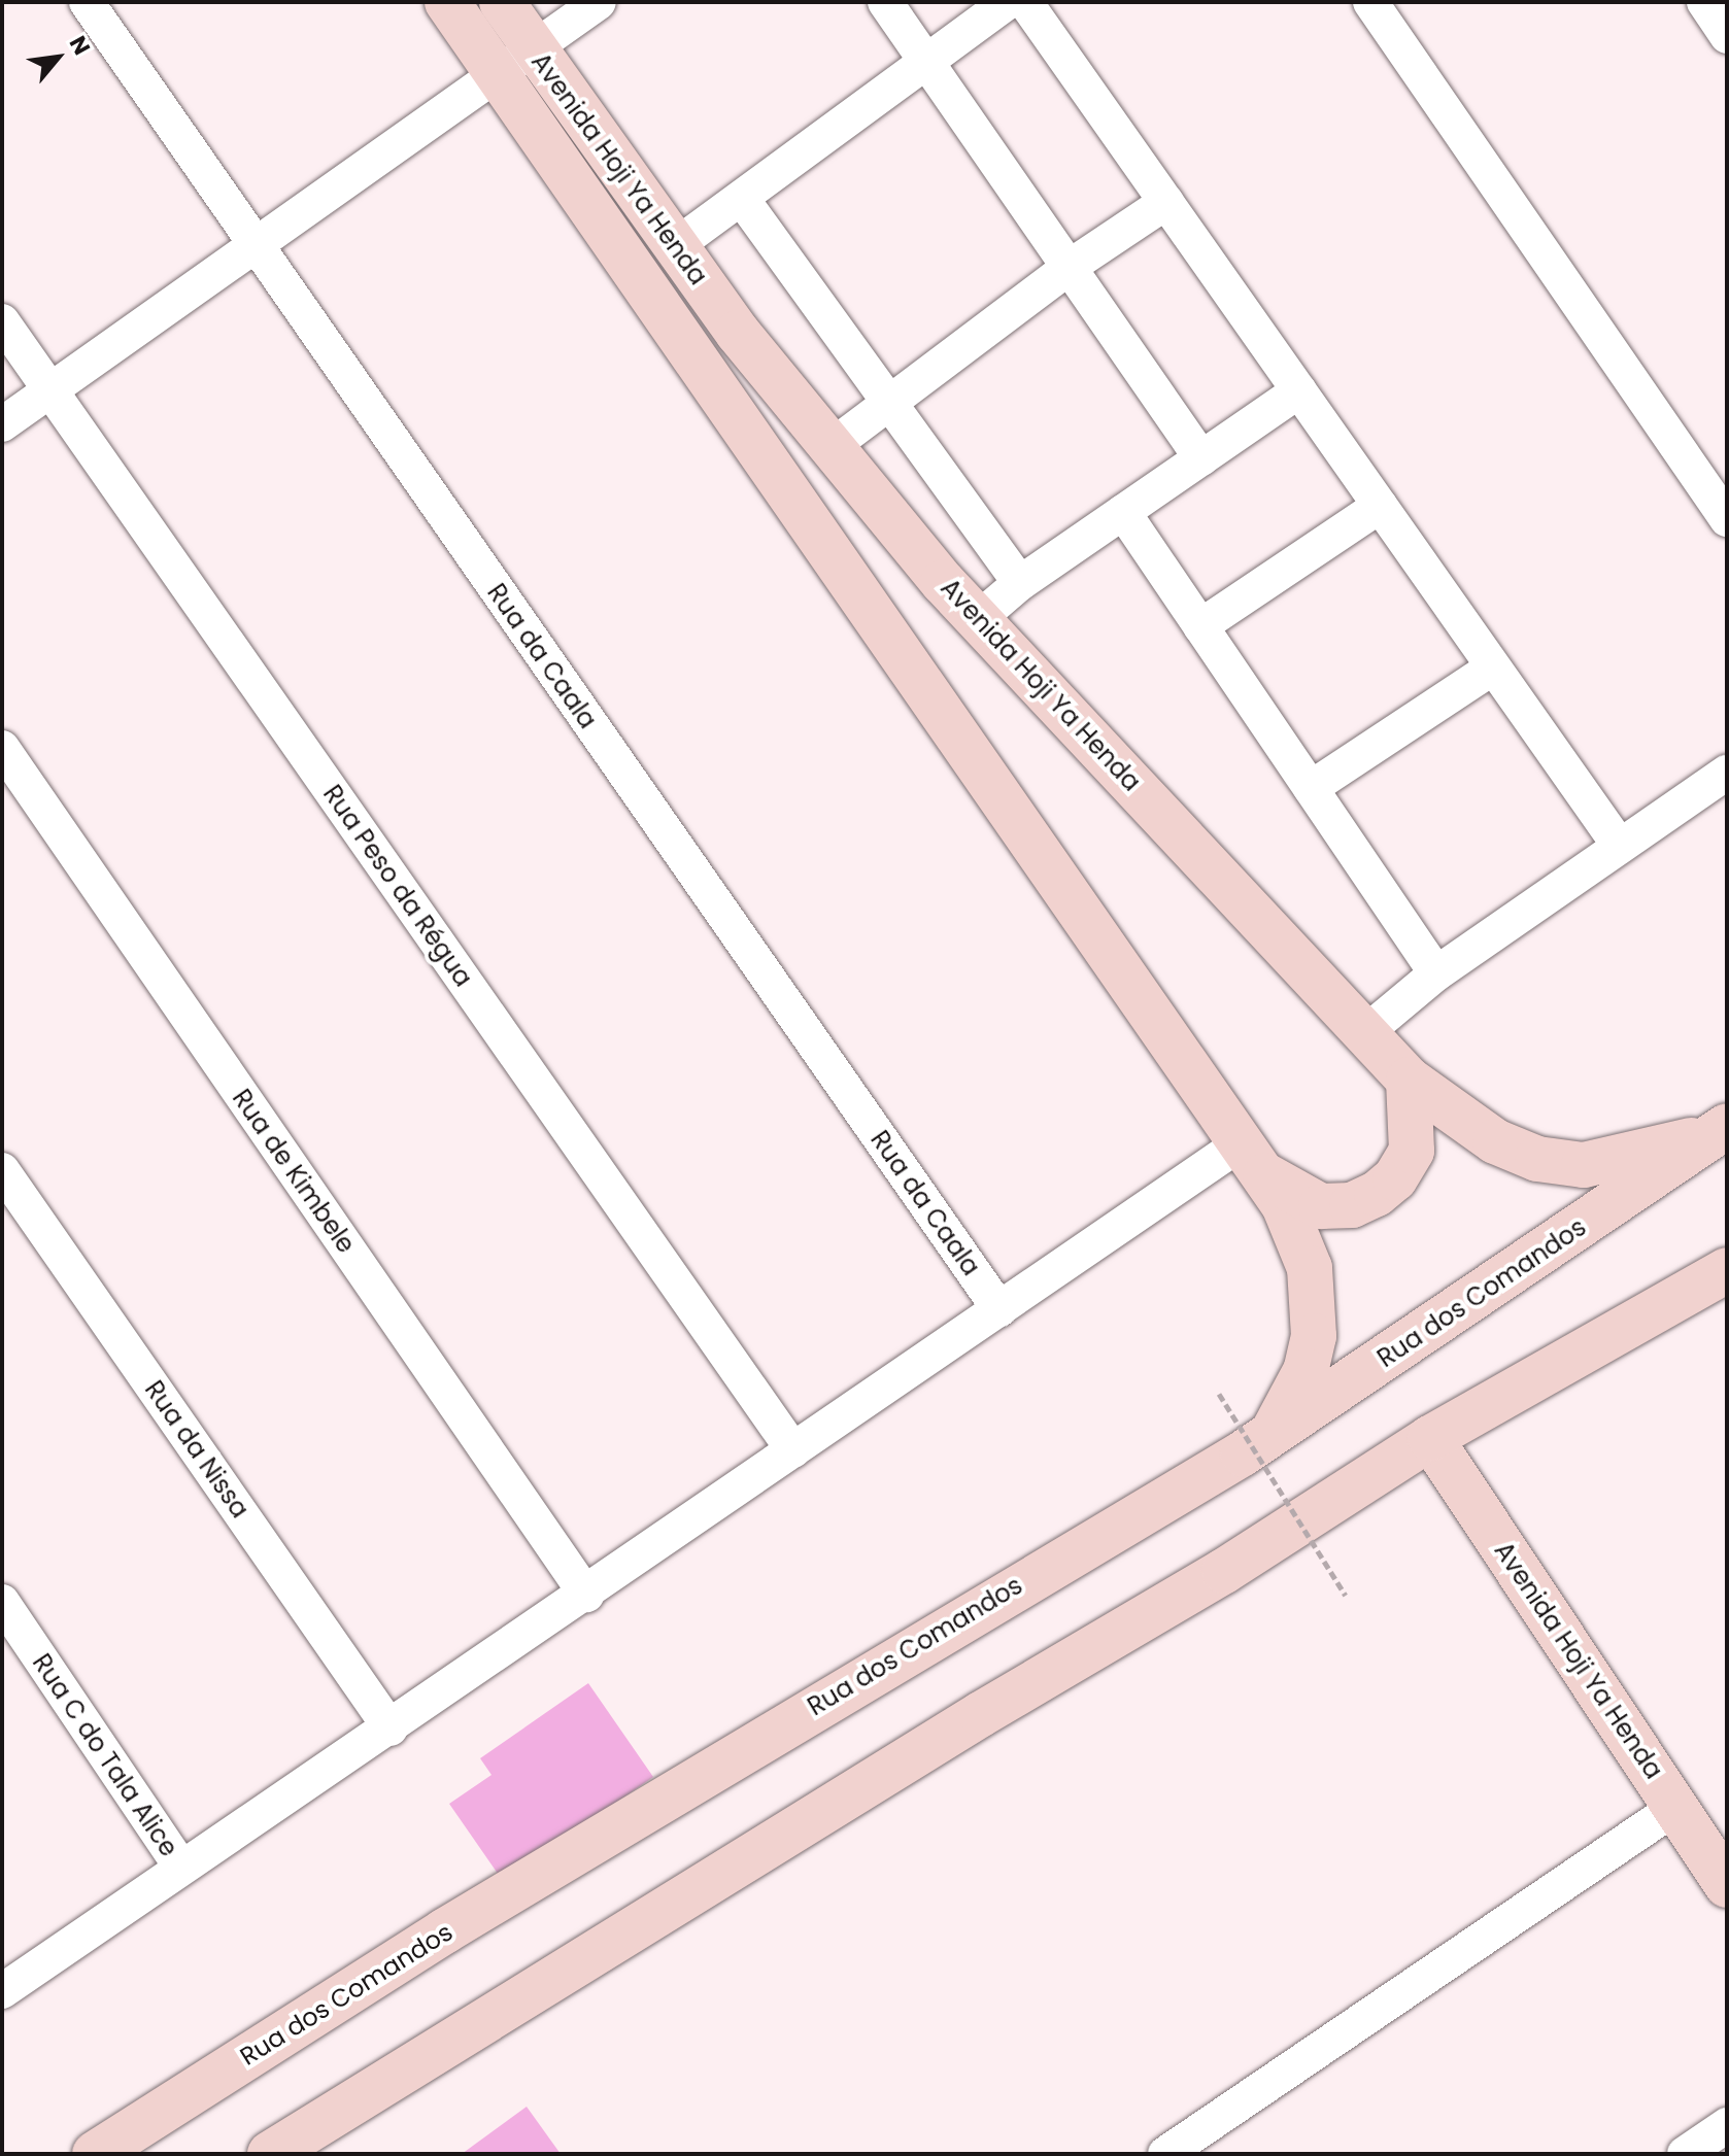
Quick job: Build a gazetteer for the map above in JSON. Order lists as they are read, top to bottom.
{
  "streets": {
    "main road": ["Avenida Hoji Ya Henda", "Rua dos Comandos"],
    "street": [
      "Rua da Caala",
      "Rua Peso da Régua",
      "Rua de Kimbele",
      "Rua da Nissa",
      "Rua C do Tala Alice"
    ]
  },
  "crossings": [
    ["Avenida Hoji Ya Henda", "Rua dos Comandos"]
  ],
  "north": "top right"
}
